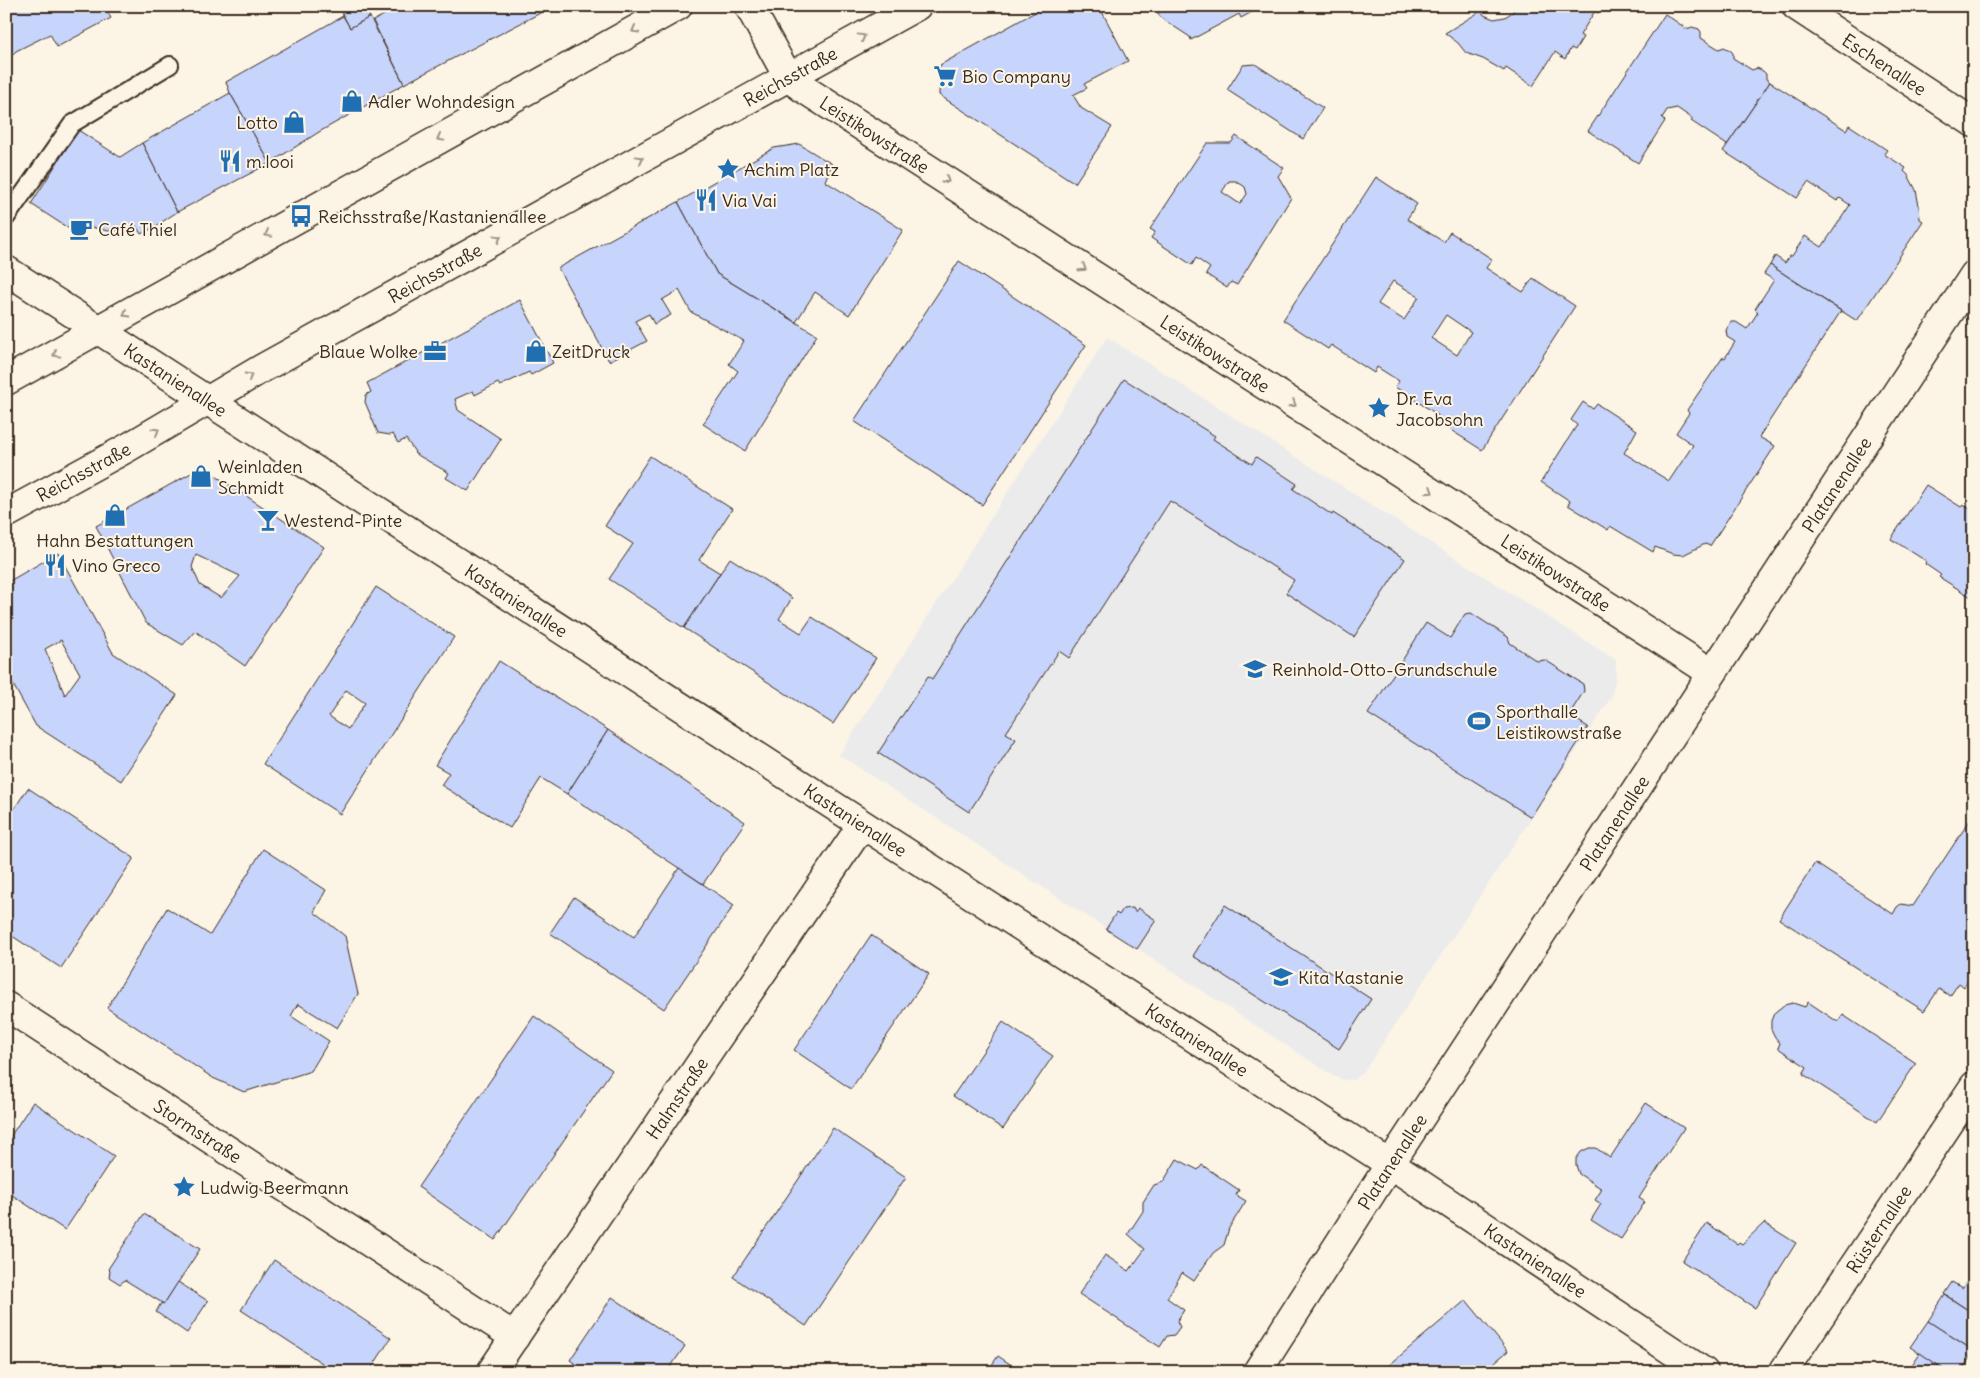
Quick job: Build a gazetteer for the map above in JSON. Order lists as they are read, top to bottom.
{
  "streets": {
    "street": [
      "Eschenallee",
      "Reichsstraße",
      "Leistikowstraße",
      "Kastanienallee",
      "Platanenallee",
      "Halmstraße",
      "Stormstraße",
      "Rüsternallee"
    ]
  },
  "crossings": [
    ["Reichsstraße", "Leistikowstraße"],
    ["Reichsstraße", "Kastanienallee"],
    ["Leistikowstraße", "Platanenallee"],
    ["Kastanienallee", "Platanenallee"],
    ["Kastanienallee", "Halmstraße"],
    ["Halmstraße", "Stormstraße"]
  ],
  "one_way": ["Leistikowstraße"],
  "places": {
    "supermarket": ["Bio Company"],
    "shop": [
      "Adler Wohndesign",
      "Lotto",
      "ZeitDruck",
      "Weinladen Schmidt",
      "Hahn Bestattungen"
    ],
    "restaurant": ["m.looi", "Via Vai", "Vino Greco"],
    "place": ["Achim Platz", "Dr. Eva Jacobsohn", "Ludwig Beermann"],
    "bus stop": ["Reichsstraße/Kastanienallee"],
    "cafe": ["Café Thiel"],
    "office": ["Blaue Wolke"],
    "bar": ["Westend-Pinte"],
    "school or university": ["Reinhold-Otto-Grundschule", "Kita Kastanie"],
    "sports": ["Sporthalle Leistikowstraße"]
  }
}
